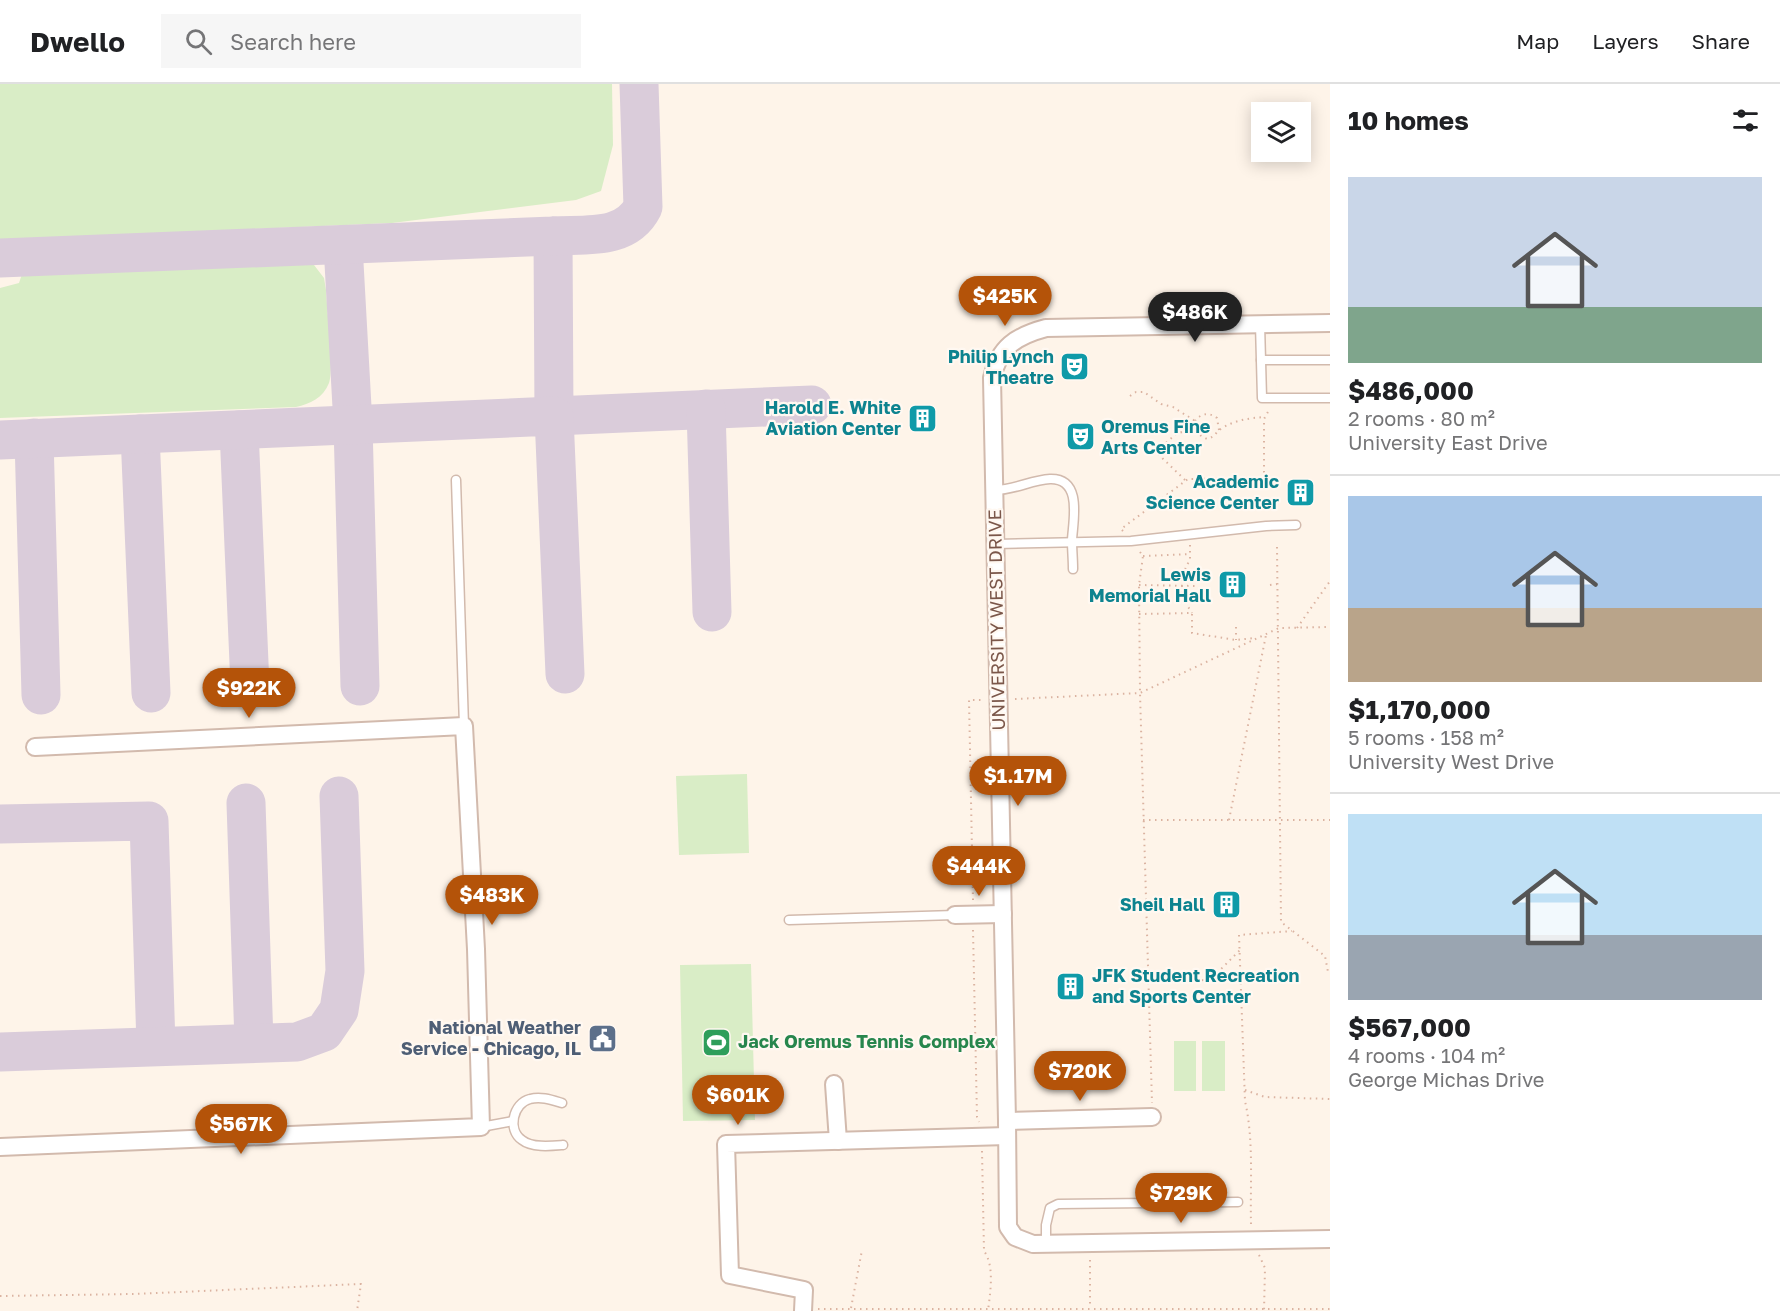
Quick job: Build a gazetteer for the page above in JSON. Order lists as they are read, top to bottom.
{
  "streets": {
    "street": ["UNIVERSITY WEST DRIVE"]
  },
  "places": {
    "theatre": ["Philip Lynch Theatre", "Oremus Fine Arts Center"],
    "building": [
      "Harold E. White Aviation Center",
      "Academic Science Center",
      "Lewis Memorial Hall",
      "Sheil Hall",
      "JFK Student Recreation and Sports Center"
    ],
    "public building": ["National Weather Service - Chicago, IL"],
    "sports": ["Jack Oremus Tennis Complex"]
  },
  "page": {
    "header": "Dwello",
    "search": "Search here",
    "nav": ["Map", "Layers", "Share"],
    "heading": "10 homes",
    "list": [
      {
        "name": "$486,000",
        "note": "2 rooms · 80 m² · University East Drive"
      },
      {
        "name": "$1,170,000",
        "note": "5 rooms · 158 m² · University West Drive"
      },
      {
        "name": "$567,000",
        "note": "4 rooms · 104 m² · George Michas Drive"
      }
    ],
    "price": [
      "$425K",
      "$486K",
      "$922K",
      "$1.17M",
      "$444K",
      "$483K",
      "$720K",
      "$601K",
      "$567K",
      "$729K"
    ]
  }
}
